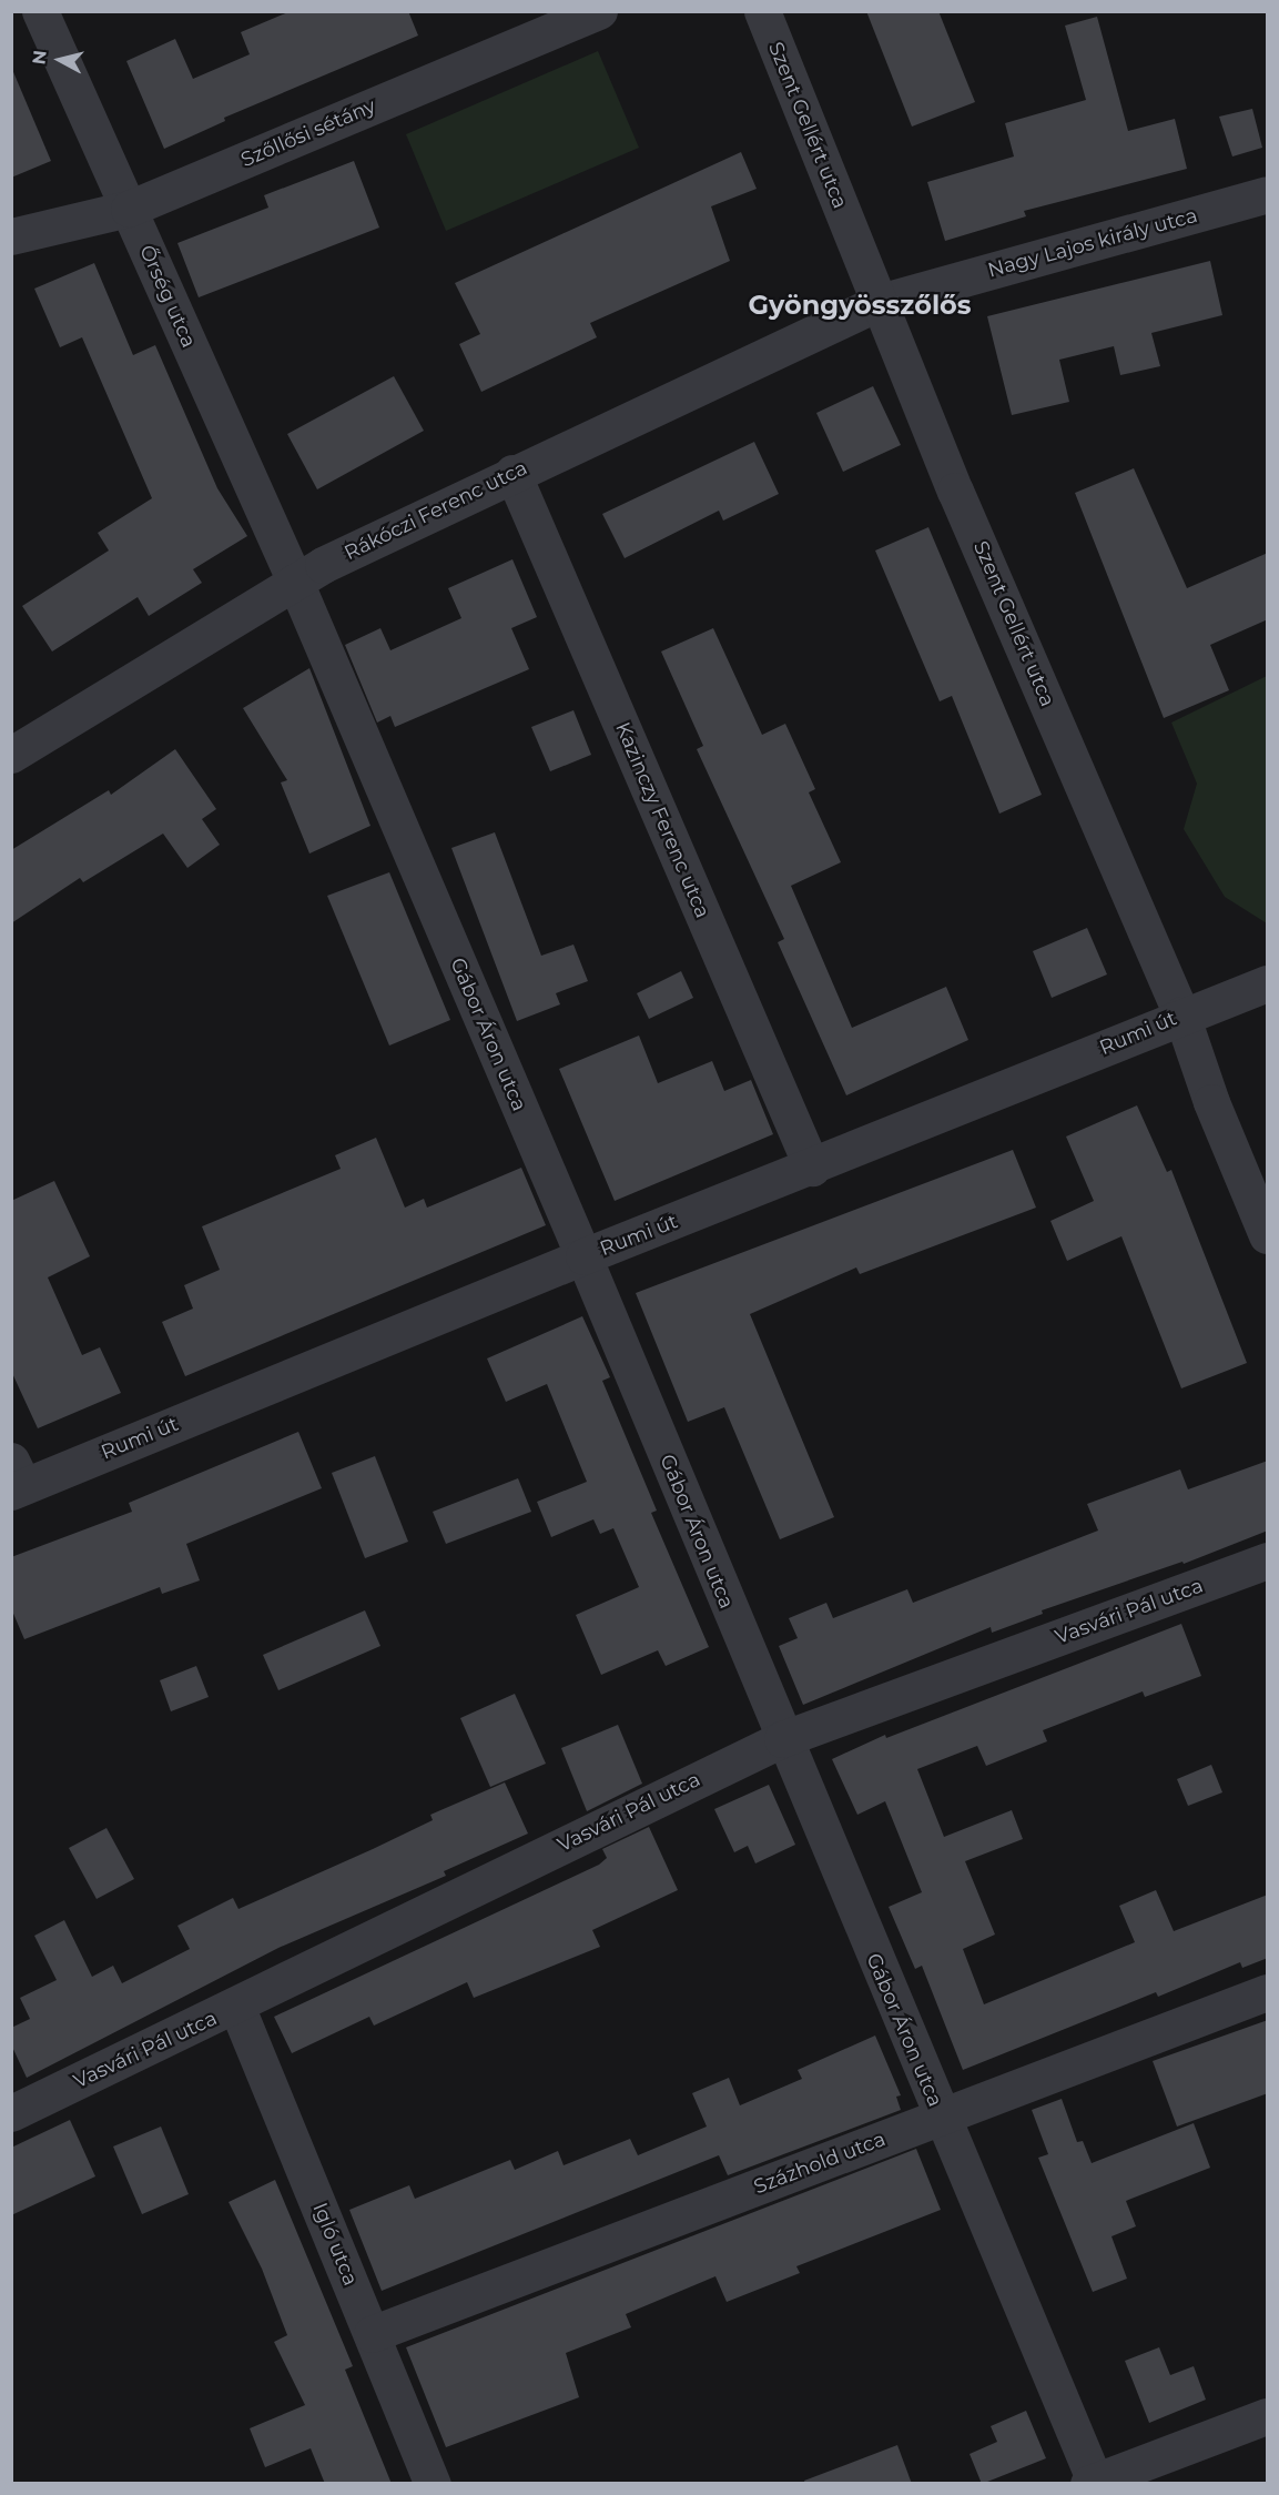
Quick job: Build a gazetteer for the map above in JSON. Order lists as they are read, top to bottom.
{
  "streets": {
    "street": [
      "Szent Gellért utca",
      "Szőllősi sétány",
      "Nagy Lajos király utca",
      "Őrség utca",
      "Rákóczi Ferenc utca",
      "Kazinczy Ferenc utca",
      "Rumi út",
      "Gábor Áron utca",
      "Vasvári Pál utca",
      "Százhold utca",
      "Igló utca"
    ]
  },
  "crossings": [
    ["Szent Gellért utca", "Nagy Lajos király utca"],
    ["Szent Gellért utca", "Rákóczi Ferenc utca"],
    ["Szent Gellért utca", "Rumi út"],
    ["Szőllősi sétány", "Őrség utca"],
    ["Nagy Lajos király utca", "Rákóczi Ferenc utca"],
    ["Őrség utca", "Rákóczi Ferenc utca"],
    ["Őrség utca", "Gábor Áron utca"],
    ["Rákóczi Ferenc utca", "Kazinczy Ferenc utca"],
    ["Rákóczi Ferenc utca", "Gábor Áron utca"],
    ["Kazinczy Ferenc utca", "Rumi út"],
    ["Rumi út", "Gábor Áron utca"],
    ["Gábor Áron utca", "Vasvári Pál utca"],
    ["Gábor Áron utca", "Százhold utca"],
    ["Vasvári Pál utca", "Igló utca"],
    ["Százhold utca", "Igló utca"]
  ],
  "districts": ["Gyöngyösszőlős"],
  "north": "left"
}
